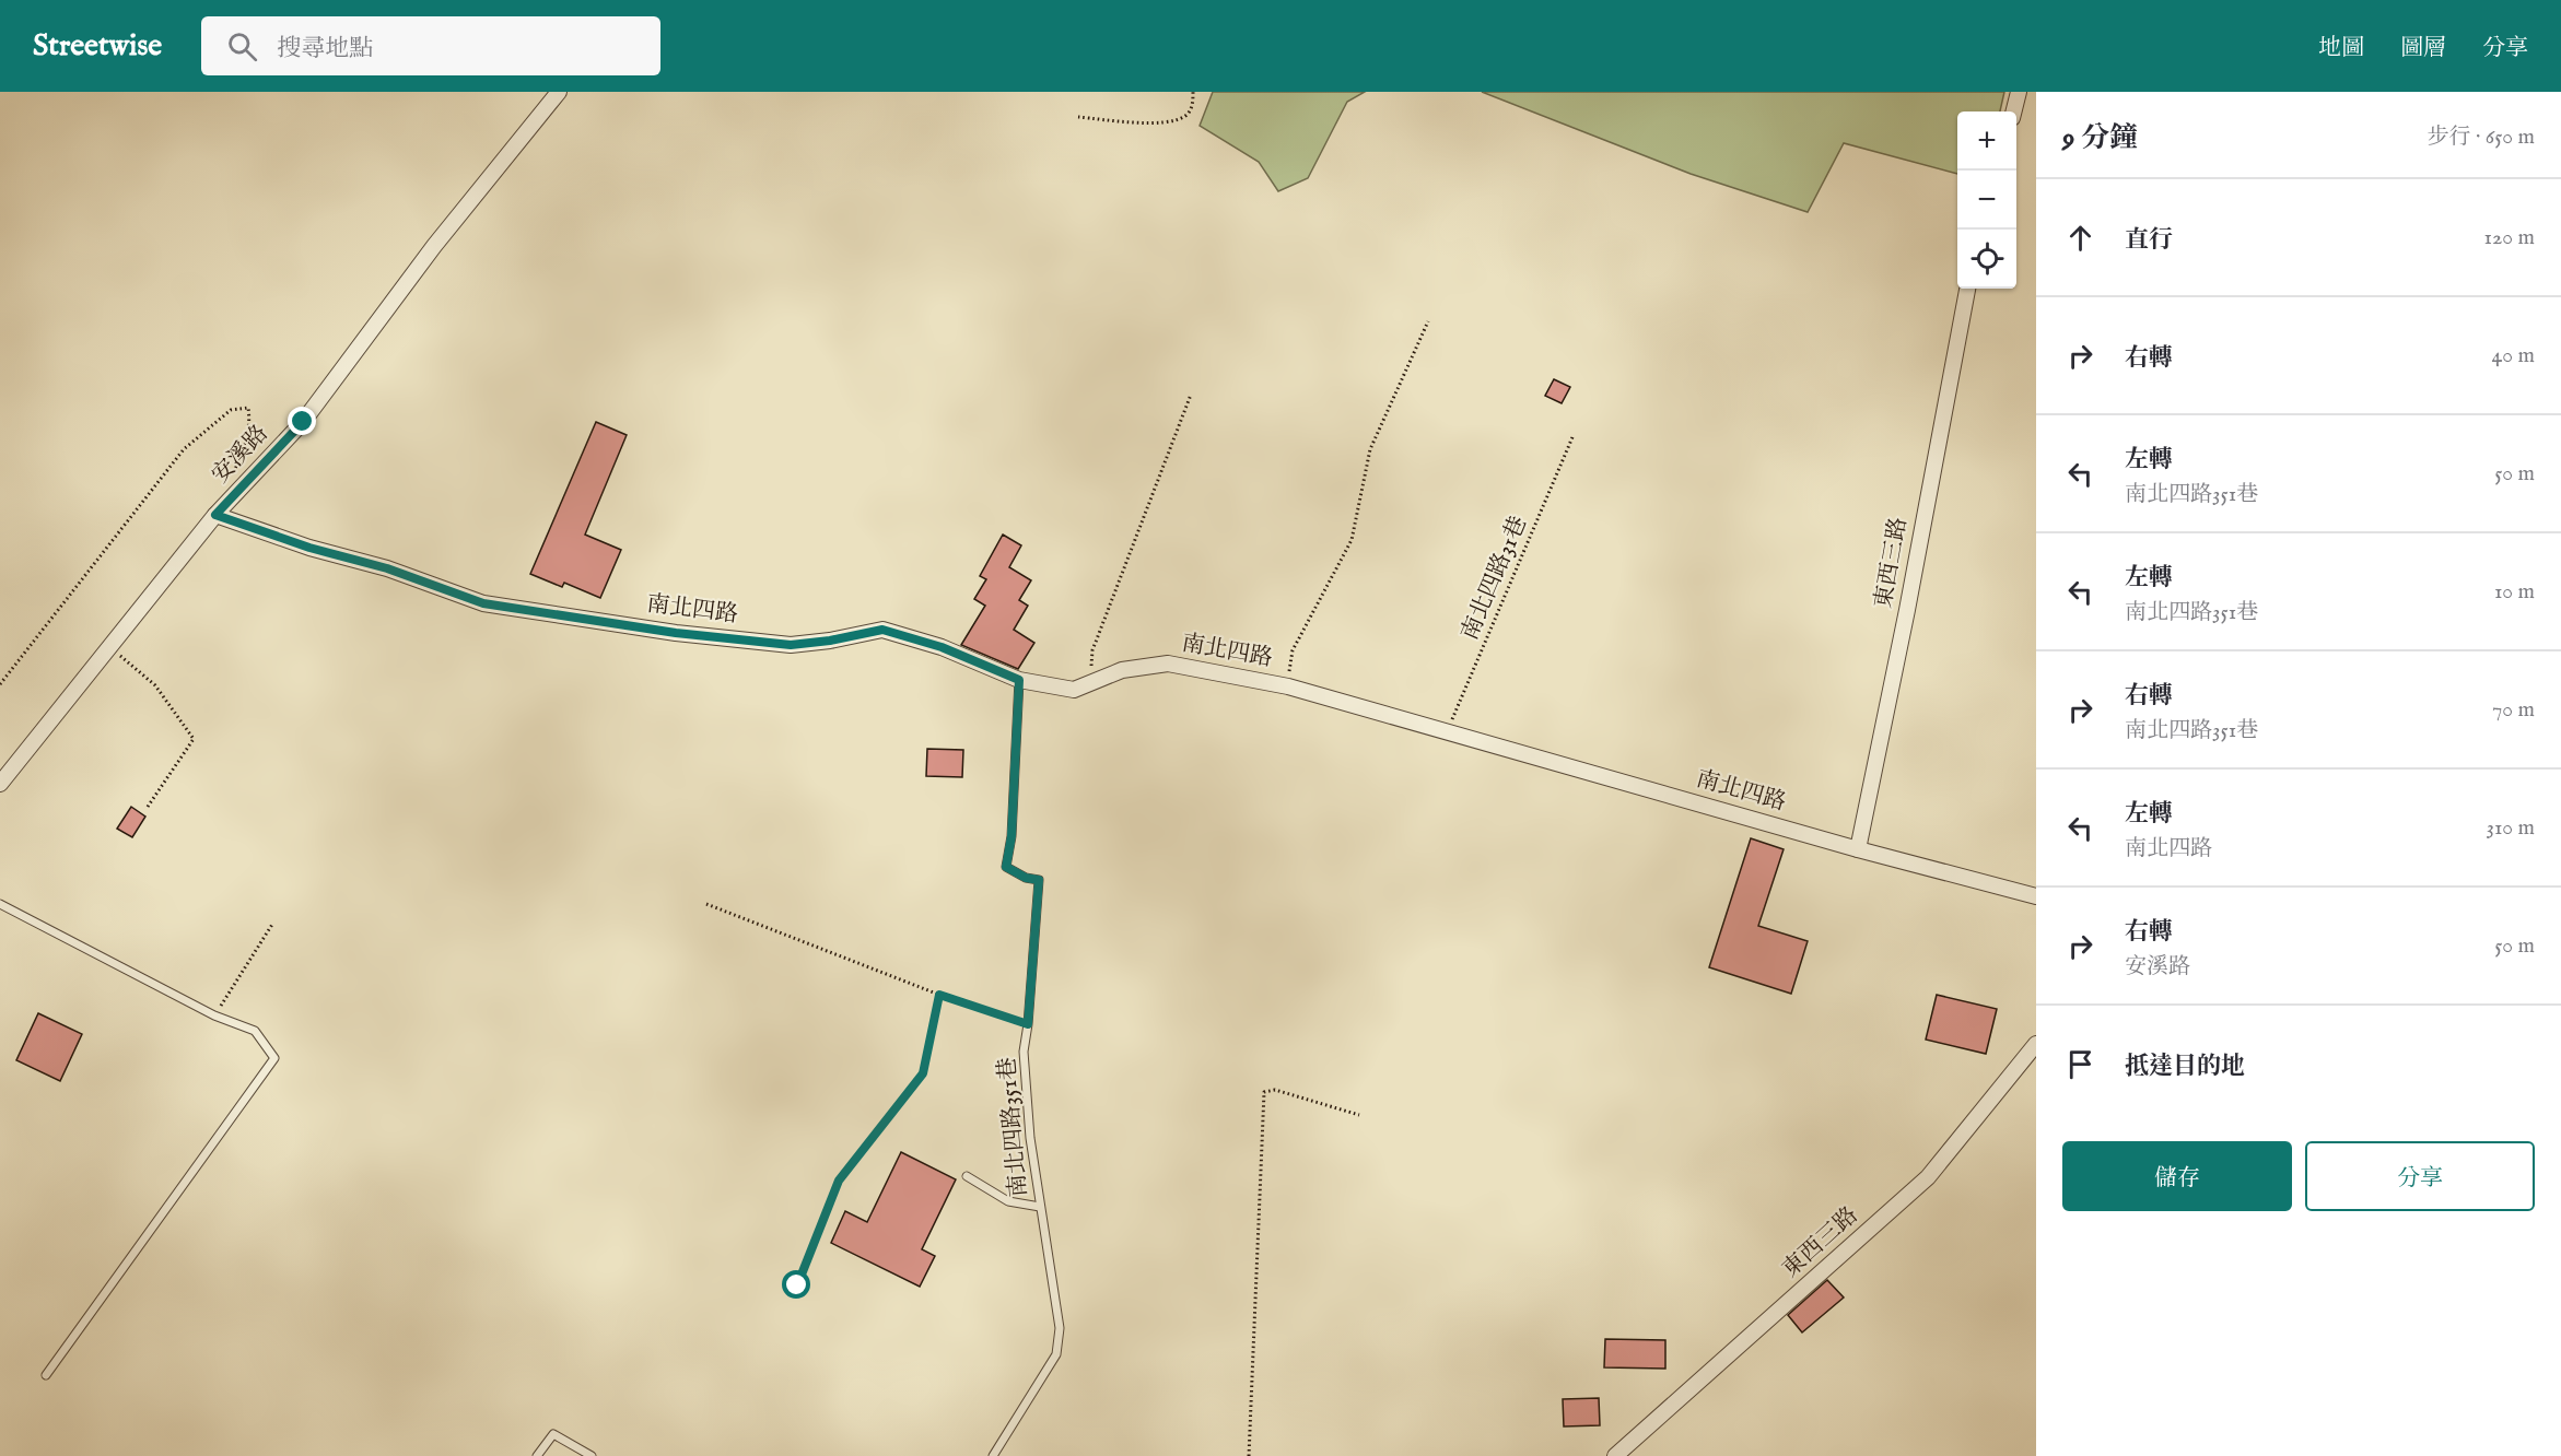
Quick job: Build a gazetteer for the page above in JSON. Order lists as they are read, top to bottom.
{
  "streets": {
    "street": ["安溪路", "東西三路", "南北四路"],
    "lane": ["南北四路351巷"],
    "path": ["南北四路31巷"]
  },
  "crossings": [
    ["安溪路", "南北四路"],
    ["東西三路", "南北四路"],
    ["南北四路31巷", "南北四路"],
    ["南北四路", "南北四路351巷"]
  ],
  "page": {
    "header": "Streetwise",
    "search": "搜尋地點",
    "nav": ["地圖", "圖層", "分享"],
    "heading": ["9 分鐘", "步行 · 650 m"],
    "map_buttons": ["+", "−"],
    "list": [
      ["直行", "120 m"],
      ["右轉", "40 m"],
      ["左轉", "南北四路351巷", "50 m"],
      ["左轉", "南北四路351巷", "10 m"],
      ["右轉", "南北四路351巷", "70 m"],
      ["左轉", "南北四路", "310 m"],
      ["右轉", "安溪路", "50 m"],
      "抵達目的地"
    ],
    "buttons": ["儲存", "分享"]
  }
}
